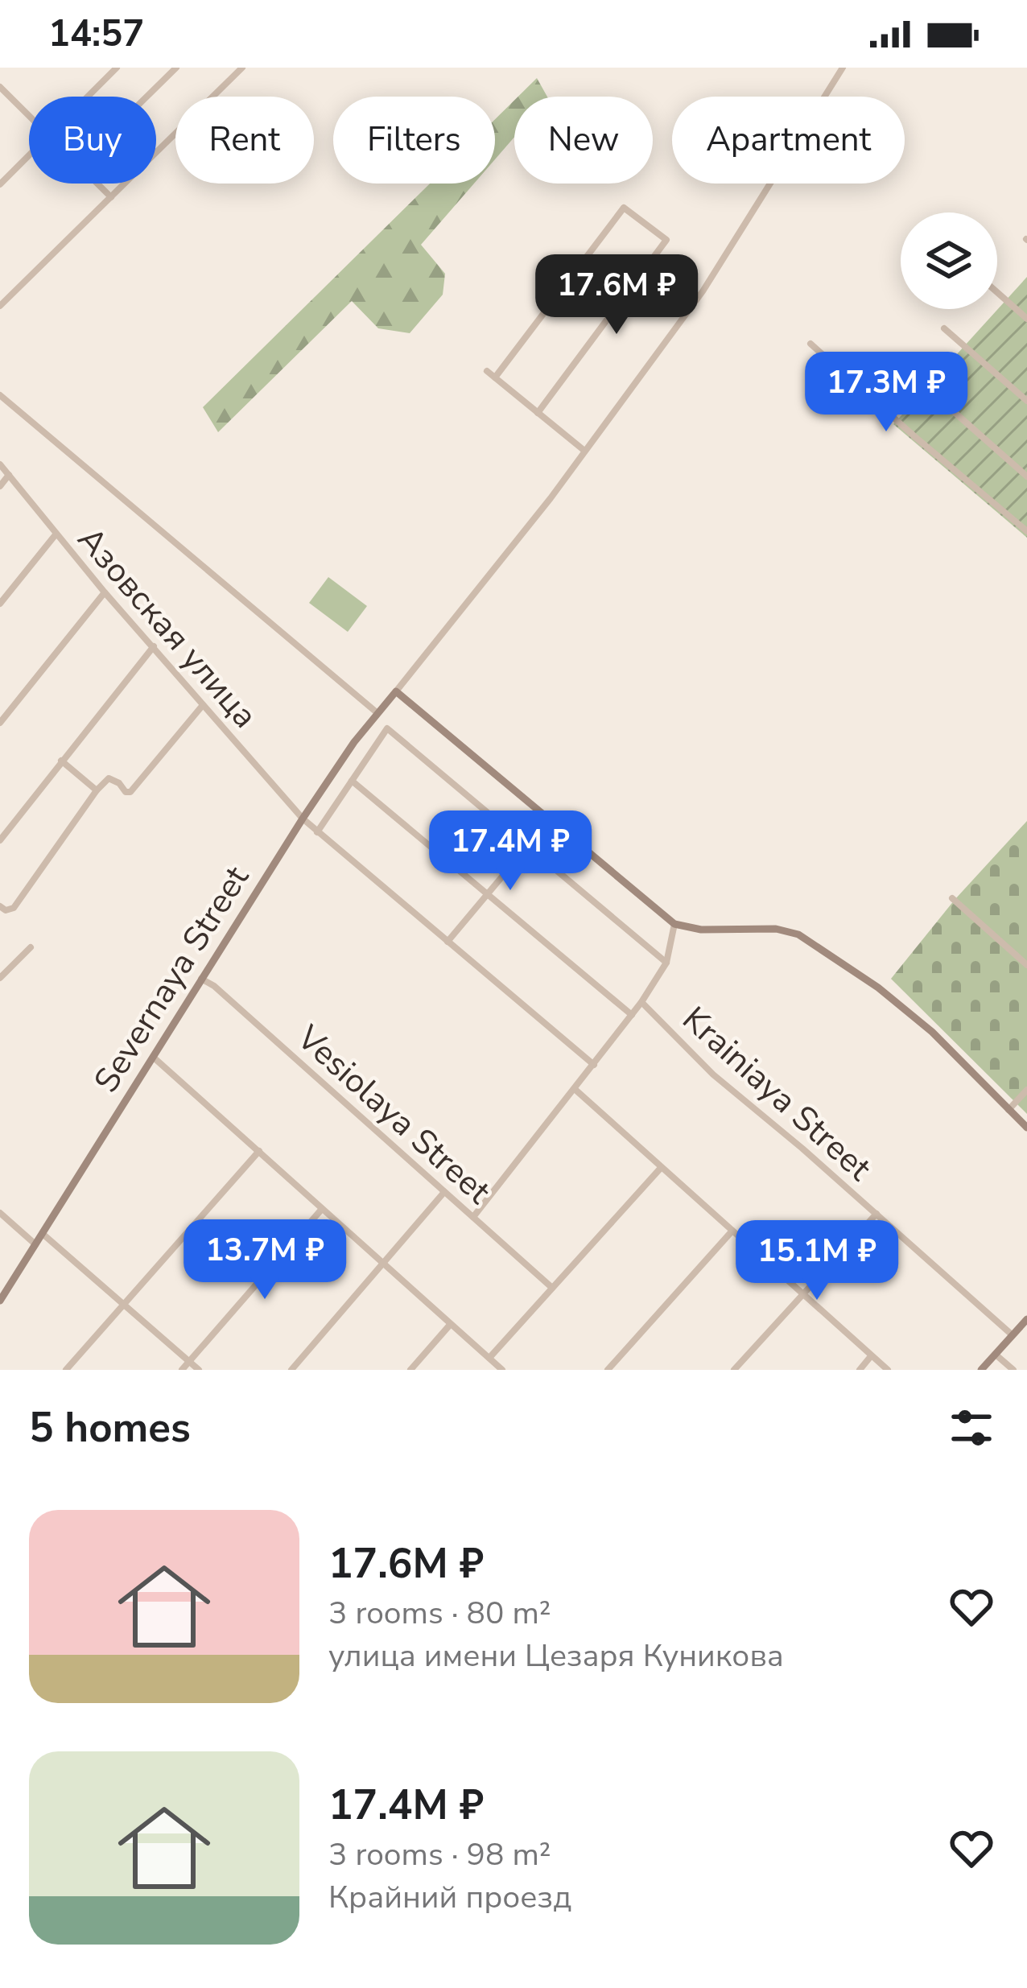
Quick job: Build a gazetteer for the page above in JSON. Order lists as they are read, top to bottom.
{
  "streets": {
    "street": [
      "Азовская улица",
      "Severnaya Street",
      "Krainiaya Street",
      "Vesiolaya Street"
    ]
  },
  "crossings": [
    ["Азовская улица", "Severnaya Street"],
    ["Severnaya Street", "Vesiolaya Street"]
  ],
  "page": {
    "status": "14:57",
    "chip": [
      "Buy",
      "Rent",
      "Filters",
      "New",
      "Apartment"
    ],
    "price": [
      "17.6M ₽",
      "17.3M ₽",
      "17.4M ₽",
      "13.7M ₽",
      "15.1M ₽"
    ],
    "heading": "5 homes",
    "list": [
      {
        "name": "17.6M ₽",
        "note": "3 rooms · 80 m² · улица имени Цезаря Куникова"
      },
      {
        "name": "17.4M ₽",
        "note": "3 rooms · 98 m² · Крайний проезд"
      }
    ]
  }
}
